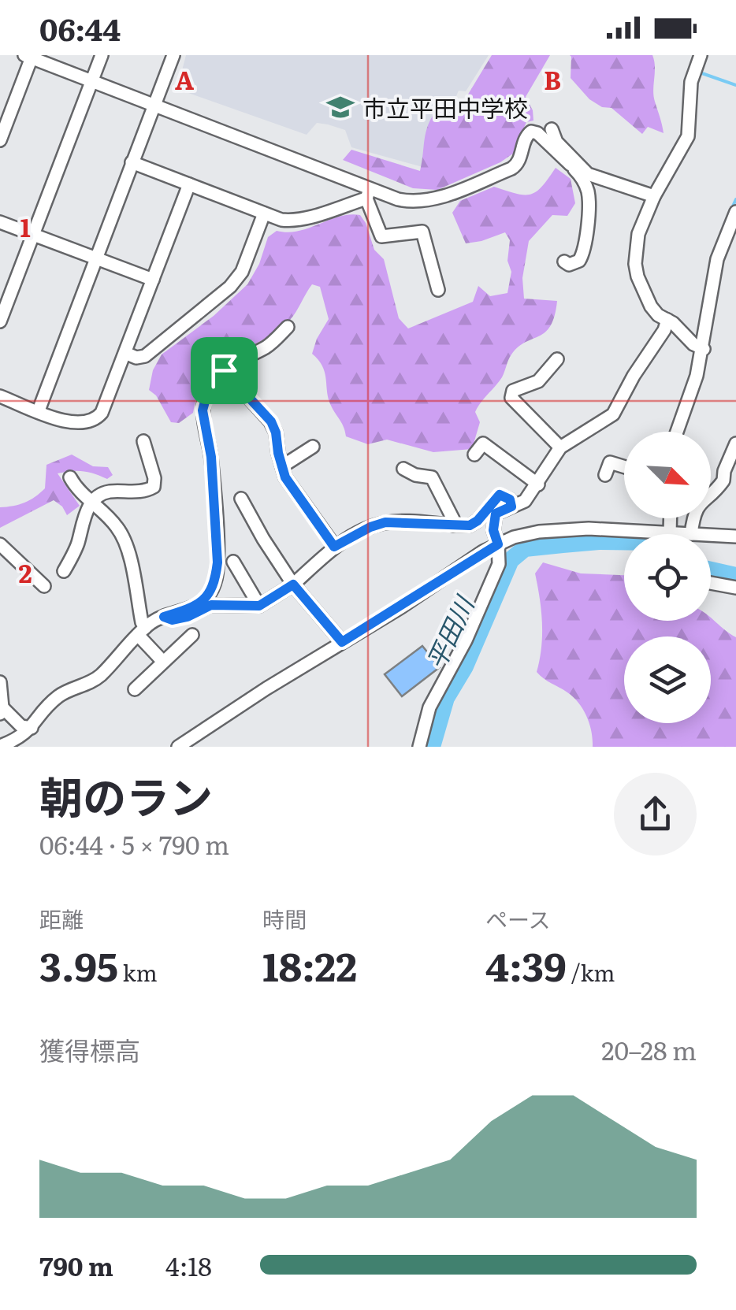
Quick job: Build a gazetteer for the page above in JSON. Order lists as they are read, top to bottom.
{
  "water": ["平田川"],
  "places": {
    "school or university": ["市立平田中学校"]
  },
  "north": "bottom right",
  "page": {
    "status": "06:44",
    "heading": ["朝のラン", "06:44 · 5 × 790 m"],
    "stats": [
      ["距離", "3.95 km"],
      ["時間", "18:22"],
      ["ペース", "4:39 /km"]
    ],
    "chart": ["獲得標高", "20–28 m"],
    "list": [
      {
        "name": "790 m",
        "note": "4:18"
      }
    ]
  },
  "grid": {
    "columns": ["A", "B"],
    "rows": ["1", "2"]
  }
}
